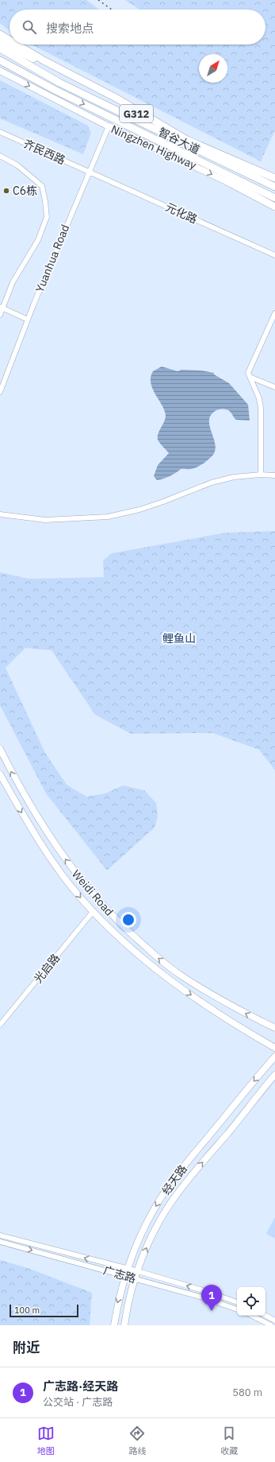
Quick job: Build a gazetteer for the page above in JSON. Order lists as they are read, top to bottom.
{
  "streets": {
    "highway": ["G312", "智谷大道"],
    "main road": ["Ningzhen Highway", "Weidi Road", "经天路"],
    "street": [
      "齐民西路",
      "元化路",
      "Yuanhua Road",
      "光启路",
      "广志路"
    ]
  },
  "crossings": [
    ["Ningzhen Highway", "Yuanhua Road"],
    ["齐民西路", "元化路"],
    ["齐民西路", "Yuanhua Road"],
    ["元化路", "Yuanhua Road"],
    ["Weidi Road", "光启路"],
    ["经天路", "广志路"]
  ],
  "one_way": ["Ningzhen Highway"],
  "parks": ["鲤鱼山"],
  "places": ["C6栋"],
  "scale_bar": "100 m",
  "north": "top right",
  "page": {
    "search": "搜索地点",
    "pins": "1",
    "scale": "100 m",
    "heading": "附近",
    "list": [
      {
        "mark": "1",
        "name": "广志路·经天路",
        "note": "公交站 · 广志路",
        "value": "580 m"
      }
    ],
    "nav": ["地图", "路线", "收藏"]
  }
}
